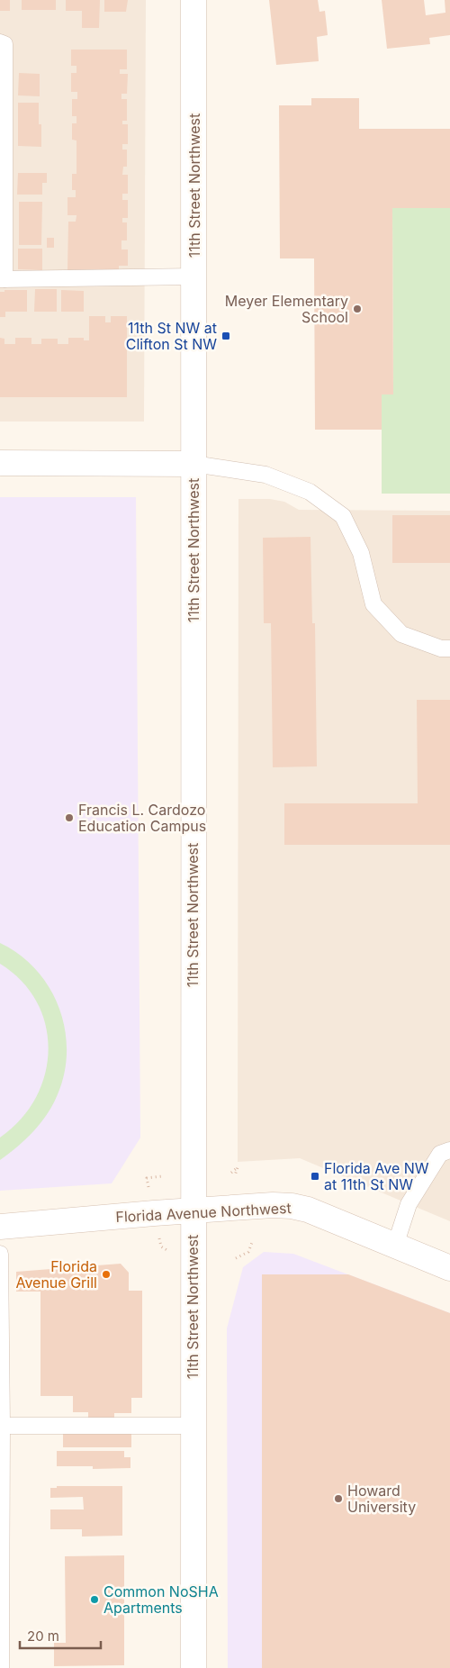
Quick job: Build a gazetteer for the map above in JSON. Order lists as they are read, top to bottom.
{
  "streets": {
    "street": ["11th Street Northwest", "Florida Avenue Northwest"]
  },
  "crossings": [
    ["11th Street Northwest", "Florida Avenue Northwest"]
  ],
  "places": {
    "other": [
      "Meyer Elementary School",
      "Francis L. Cardozo Education Campus",
      "Florida Avenue Grill",
      "Howard University",
      "Common NoSHA Apartments"
    ],
    "transit": ["11th St NW at Clifton St NW", "Florida Ave NW at 11th St NW"]
  },
  "scale_bar": "20 m"
}
